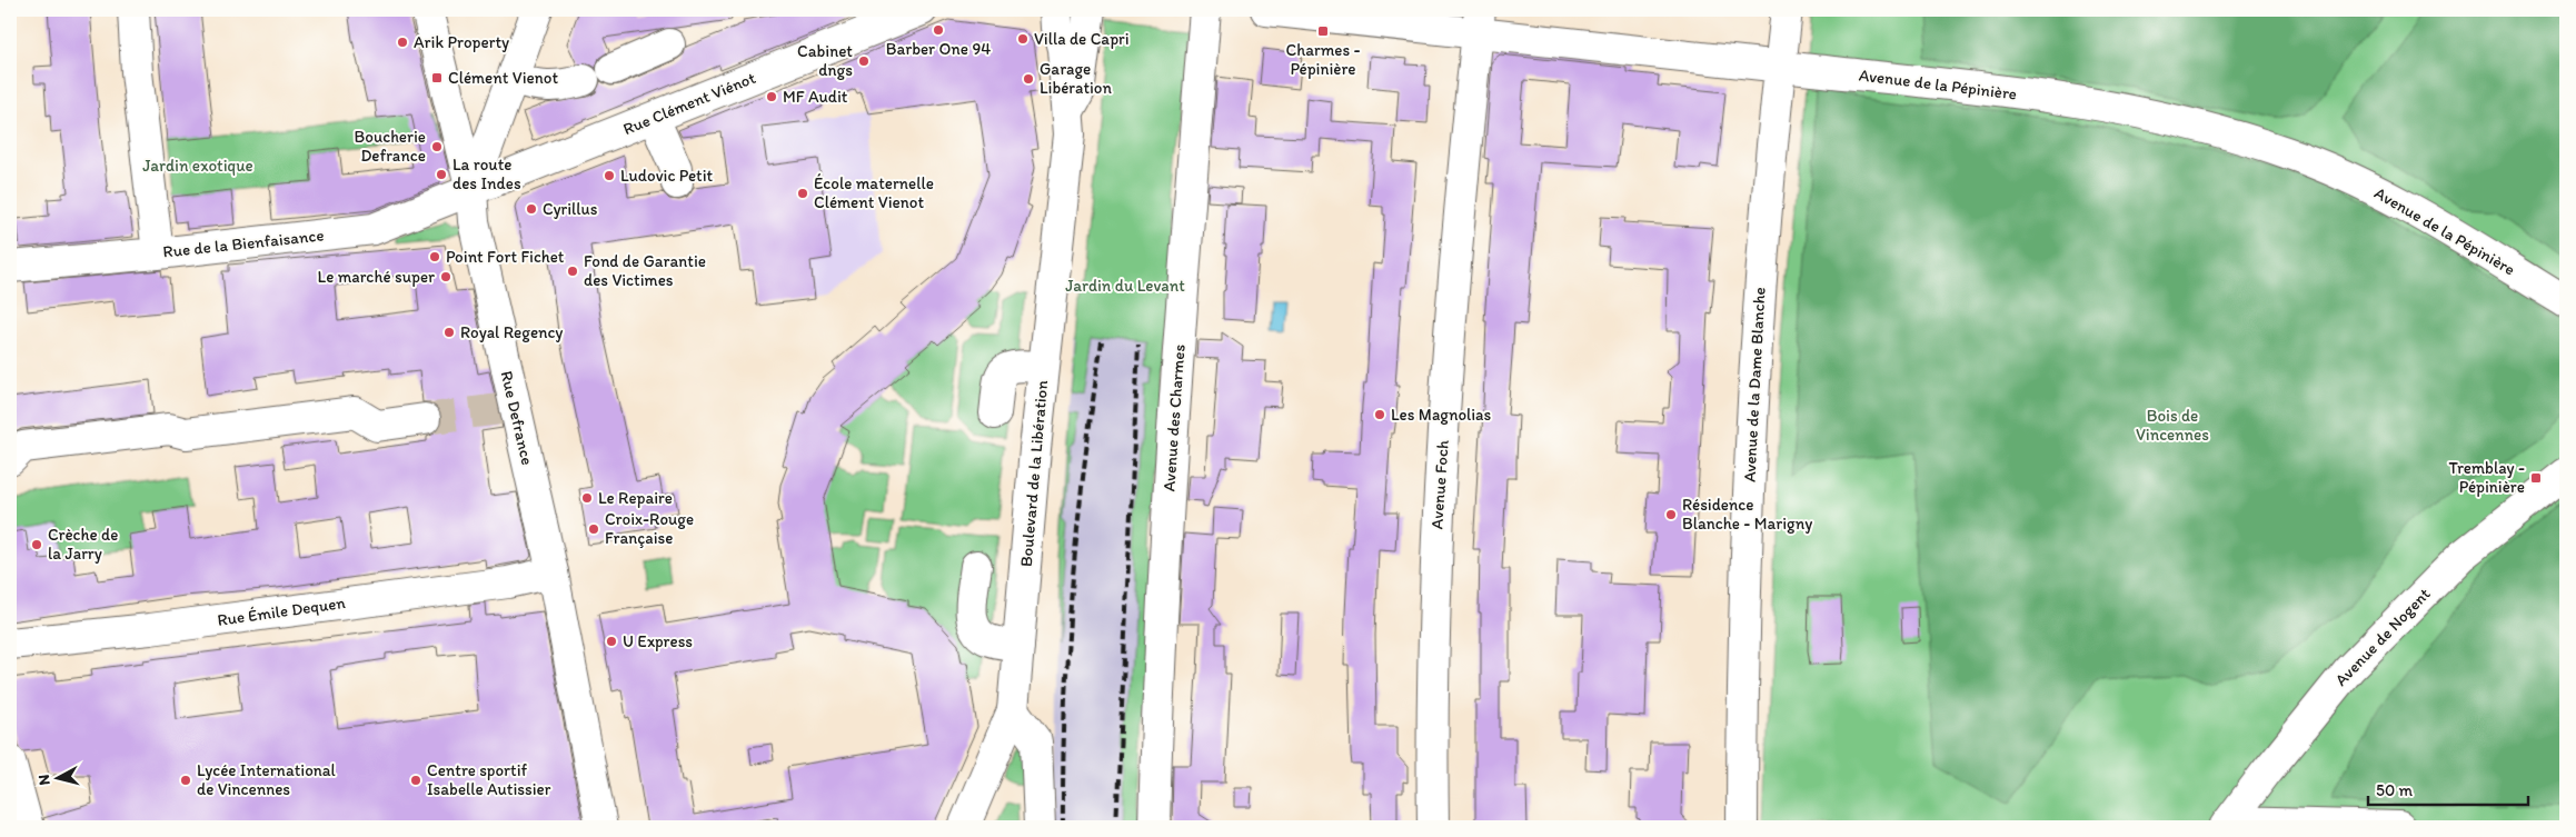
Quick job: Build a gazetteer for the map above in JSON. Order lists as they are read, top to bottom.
{
  "streets": {
    "street": [
      "Avenue de la Pépinière",
      "Rue Clément Viénot",
      "Rue de la Bienfaisance",
      "Avenue de la Dame Blanche",
      "Rue Defrance",
      "Avenue des Charmes",
      "Boulevard de la Libération",
      "Avenue Foch",
      "Rue Émile Dequen",
      "Avenue de Nogent"
    ]
  },
  "crossings": [
    ["Avenue de la Pépinière", "Avenue de la Dame Blanche"],
    ["Avenue de la Pépinière", "Avenue Foch"],
    ["Rue Clément Viénot", "Rue de la Bienfaisance"],
    ["Rue Clément Viénot", "Rue Defrance"],
    ["Rue de la Bienfaisance", "Rue Defrance"],
    ["Rue Defrance", "Rue Émile Dequen"]
  ],
  "parks": ["Jardin exotique", "Jardin du Levant", "Bois de Vincennes"],
  "places": {
    "other": [
      "Barber One 94",
      "Villa de Capri",
      "Arik Property",
      "Cabinet dngs",
      "Garage Libération",
      "MF Audit",
      "Boucherie Defrance",
      "La route des Indes",
      "Ludovic Petit",
      "École maternelle Clément Vienot",
      "Cyrillus",
      "Point Fort Fichet",
      "Fond de Garantie des Victimes",
      "Le marché super",
      "Royal Regency",
      "Les Magnolias",
      "Le Repaire",
      "Résidence Blanche - Marigny",
      "Croix-Rouge Française",
      "Crèche de la Jarry",
      "U Express",
      "Lycée International de Vincennes",
      "Centre sportif Isabelle Autissier"
    ],
    "transit": ["Charmes - Pépinière", "Clément Vienot", "Tremblay - Pépinière"]
  },
  "scale_bar": "50 m",
  "north": "left"
}
